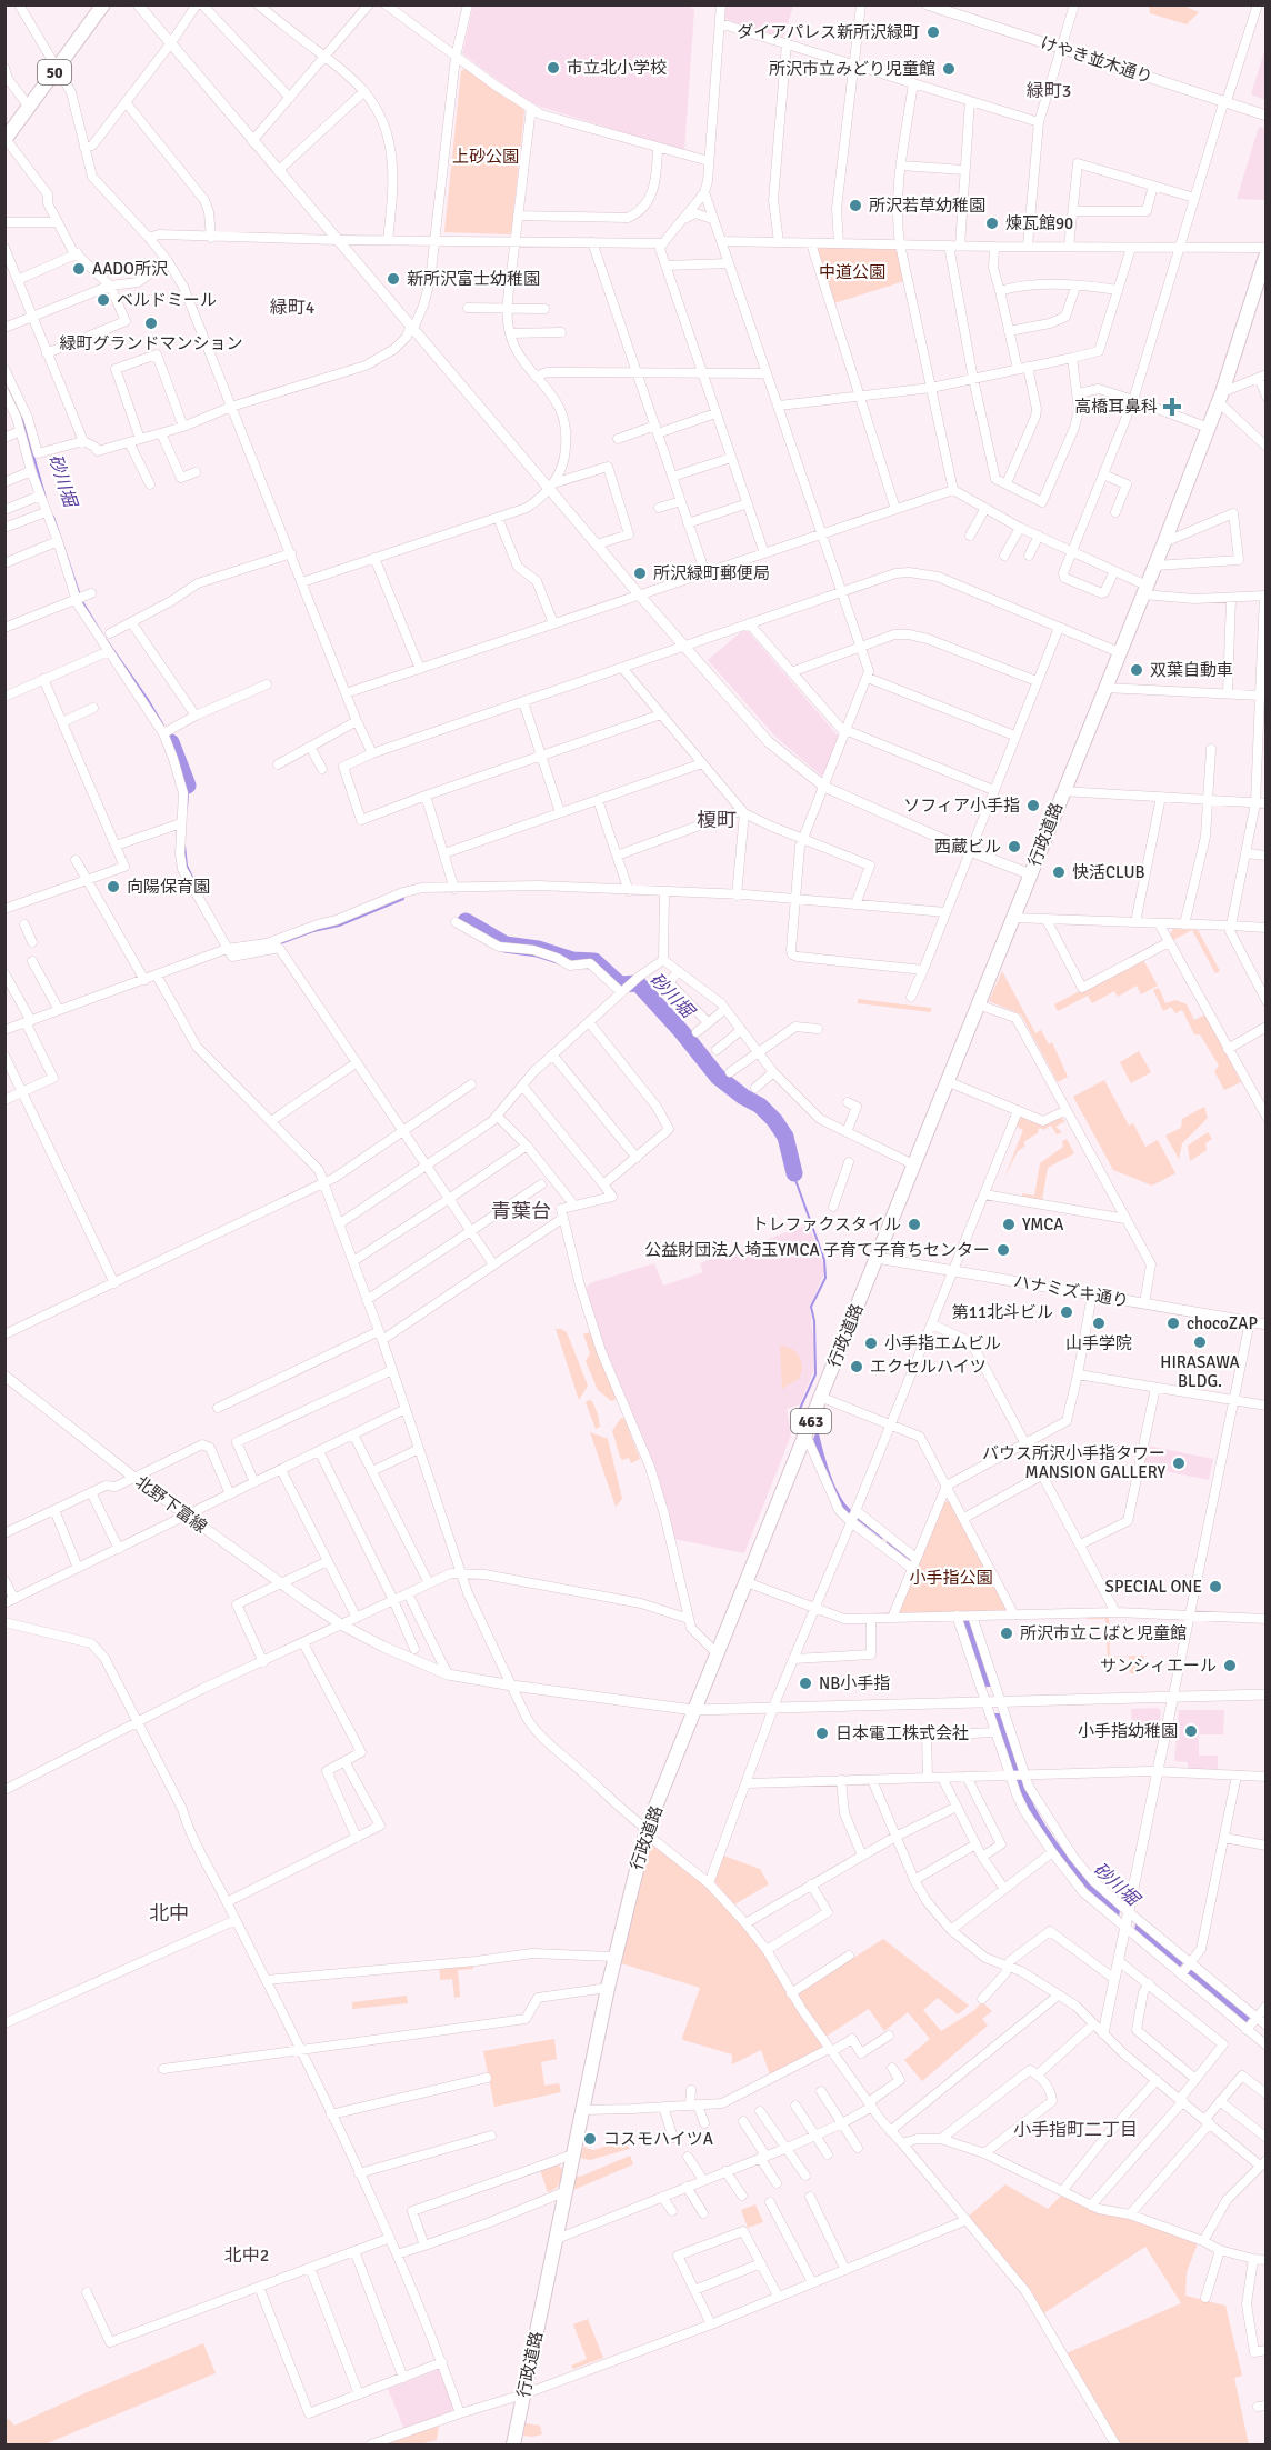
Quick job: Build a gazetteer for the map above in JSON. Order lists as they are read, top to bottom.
{
  "streets": {
    "main road": ["50", "行政道路", "463"],
    "street": ["けやき並木通り", "ハナミズキ通り", "北野下富線"]
  },
  "crossings": [
    ["行政道路", "ハナミズキ通り"],
    ["行政道路", "北野下富線"]
  ],
  "districts": [
    "緑町3",
    "緑町4",
    "榎町",
    "青葉台",
    "北中",
    "小手指町二丁目",
    "北中2"
  ],
  "water": ["砂川堀"],
  "parks": ["上砂公園", "中道公園", "小手指公園"],
  "places": {
    "other": [
      "ダイアパレス新所沢緑町",
      "市立北小学校",
      "所沢市立みどり児童館",
      "所沢若草幼稚園",
      "煉瓦館90",
      "AADO所沢",
      "新所沢富士幼稚園",
      "ベルドミール",
      "緑町グランドマンション",
      "所沢緑町郵便局",
      "双葉自動車",
      "ソフィア小手指",
      "西蔵ビル",
      "快活CLUB",
      "向陽保育園",
      "トレファクスタイル",
      "YMCA",
      "公益財団法人埼玉YMCA 子育て子育ちセンター",
      "第11北斗ビル",
      "山手学院",
      "chocoZAP",
      "HIRASAWA BLDG.",
      "小手指エムビル",
      "エクセルハイツ",
      "バウス所沢小手指タワー MANSION GALLERY",
      "SPECIAL ONE",
      "所沢市立こばと児童館",
      "サンシィエール",
      "NB小手指",
      "小手指幼稚園",
      "日本電工株式会社",
      "コスモハイツA"
    ],
    "health": ["高橋耳鼻科"]
  }
}
